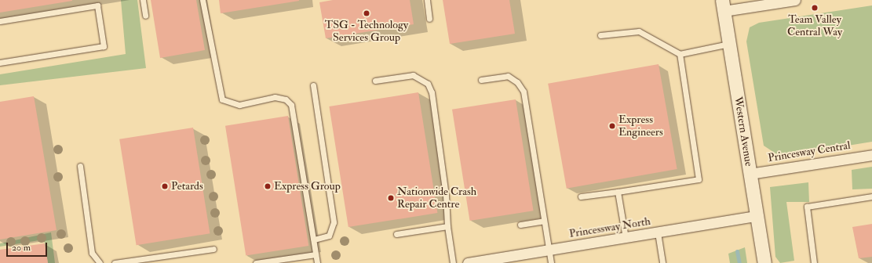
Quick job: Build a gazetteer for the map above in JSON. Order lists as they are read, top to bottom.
{
  "streets": {
    "street": ["Western Avenue", "Princesway Central", "Princessway North"]
  },
  "crossings": [
    ["Western Avenue", "Princesway Central"],
    ["Western Avenue", "Princessway North"]
  ],
  "places": [
    "Team Valley Central Way",
    "TSG - Technology Services Group",
    "Express Engineers",
    "Petards",
    "Express Group",
    "Nationwide Crash Repair Centre"
  ],
  "scale_bar": "20 m"
}
